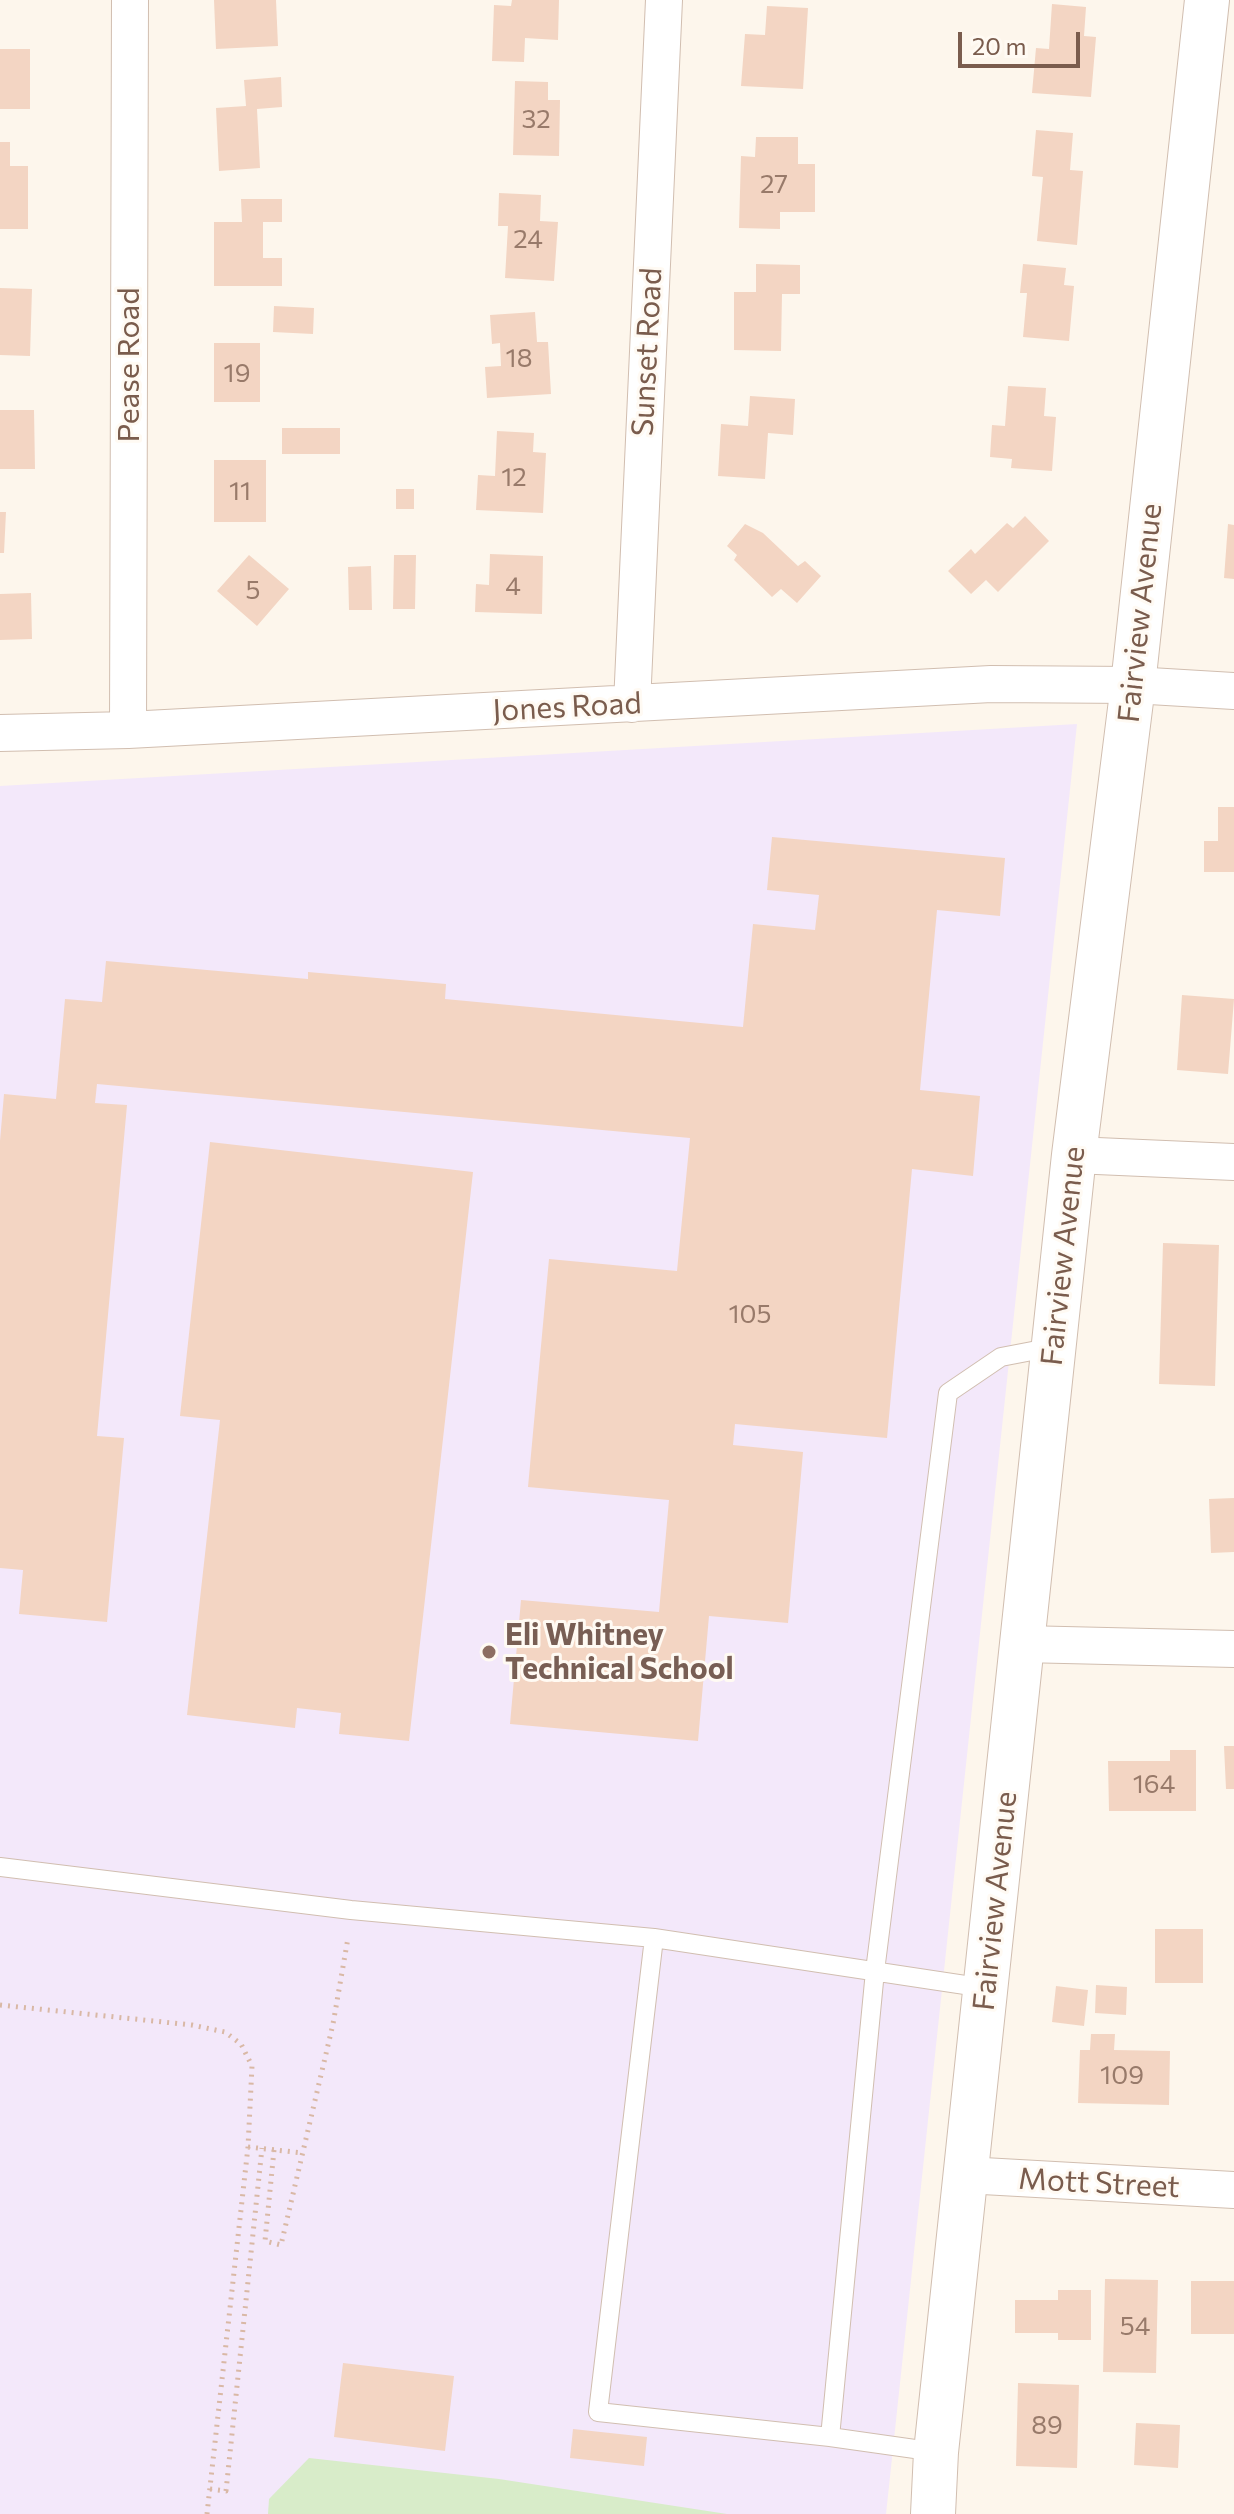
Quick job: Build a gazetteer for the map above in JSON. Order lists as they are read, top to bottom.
{
  "streets": {
    "street": [
      "Sunset Road",
      "Pease Road",
      "Fairview Avenue",
      "Jones Road",
      "Mott Street"
    ]
  },
  "crossings": [
    ["Sunset Road", "Jones Road"],
    ["Pease Road", "Jones Road"],
    ["Fairview Avenue", "Jones Road"],
    ["Fairview Avenue", "Mott Street"]
  ],
  "places": ["Eli Whitney Technical School"],
  "house_numbers": [
    "32",
    "27",
    "24",
    "18",
    "19",
    "12",
    "11",
    "4",
    "5",
    "105",
    "164",
    "109",
    "54",
    "89"
  ],
  "scale_bar": "20 m"
}
